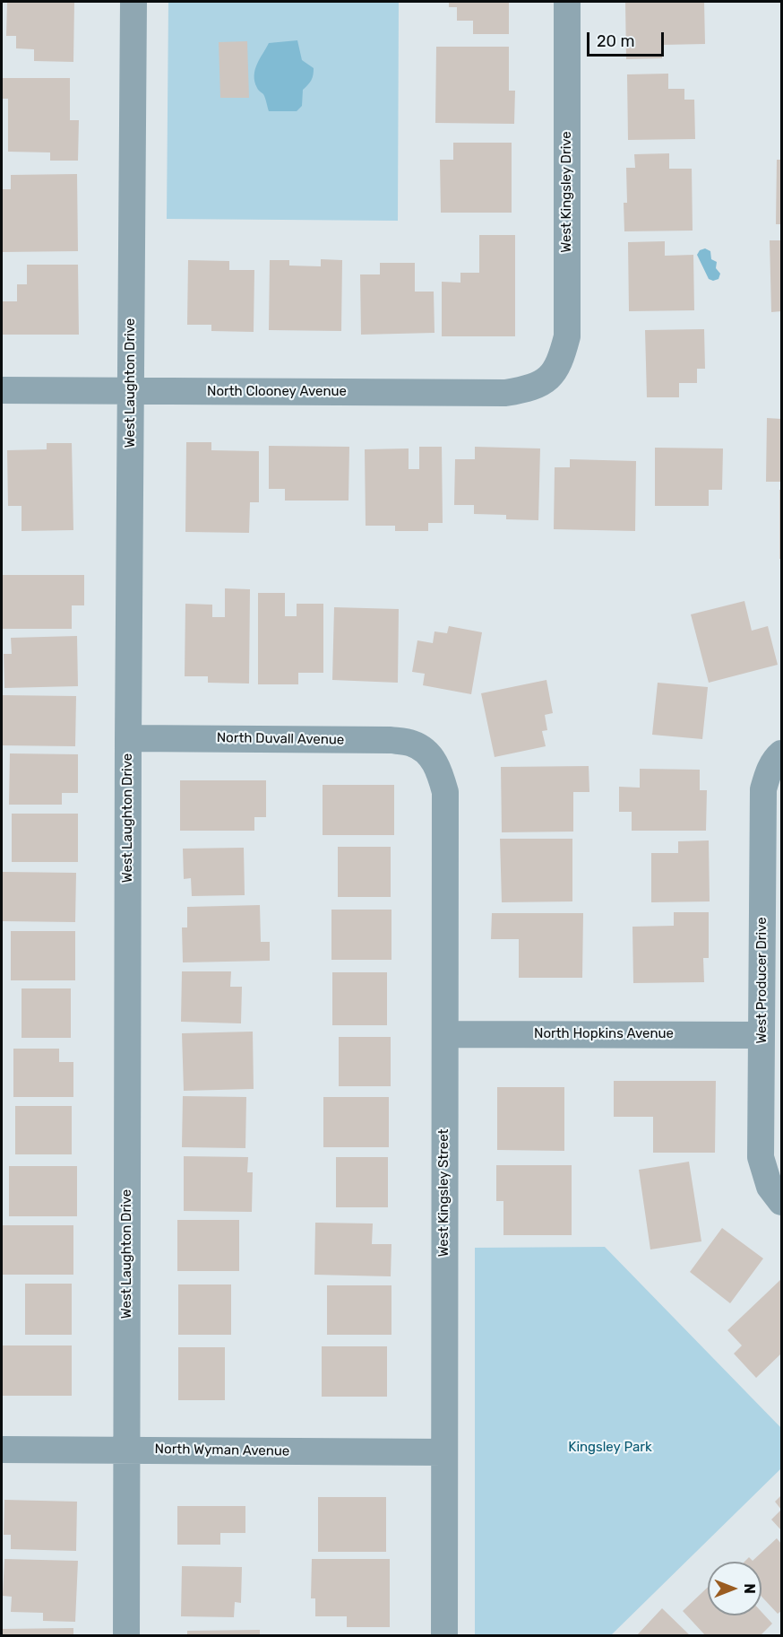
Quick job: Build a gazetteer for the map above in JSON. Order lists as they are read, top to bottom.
{
  "streets": {
    "street": [
      "West Kingsley Drive",
      "West Laughton Drive",
      "North Clooney Avenue",
      "North Duvall Avenue",
      "West Producer Drive",
      "North Hopkins Avenue",
      "West Kingsley Street",
      "North Wyman Avenue"
    ]
  },
  "crossings": [
    ["West Kingsley Drive", "North Clooney Avenue"],
    ["West Laughton Drive", "North Clooney Avenue"],
    ["West Laughton Drive", "North Duvall Avenue"],
    ["West Laughton Drive", "North Wyman Avenue"],
    ["North Duvall Avenue", "West Kingsley Street"],
    ["West Producer Drive", "North Hopkins Avenue"],
    ["North Hopkins Avenue", "West Kingsley Street"],
    ["West Kingsley Street", "North Wyman Avenue"]
  ],
  "parks": ["Kingsley Park"],
  "scale_bar": "20 m",
  "north": "right"
}
